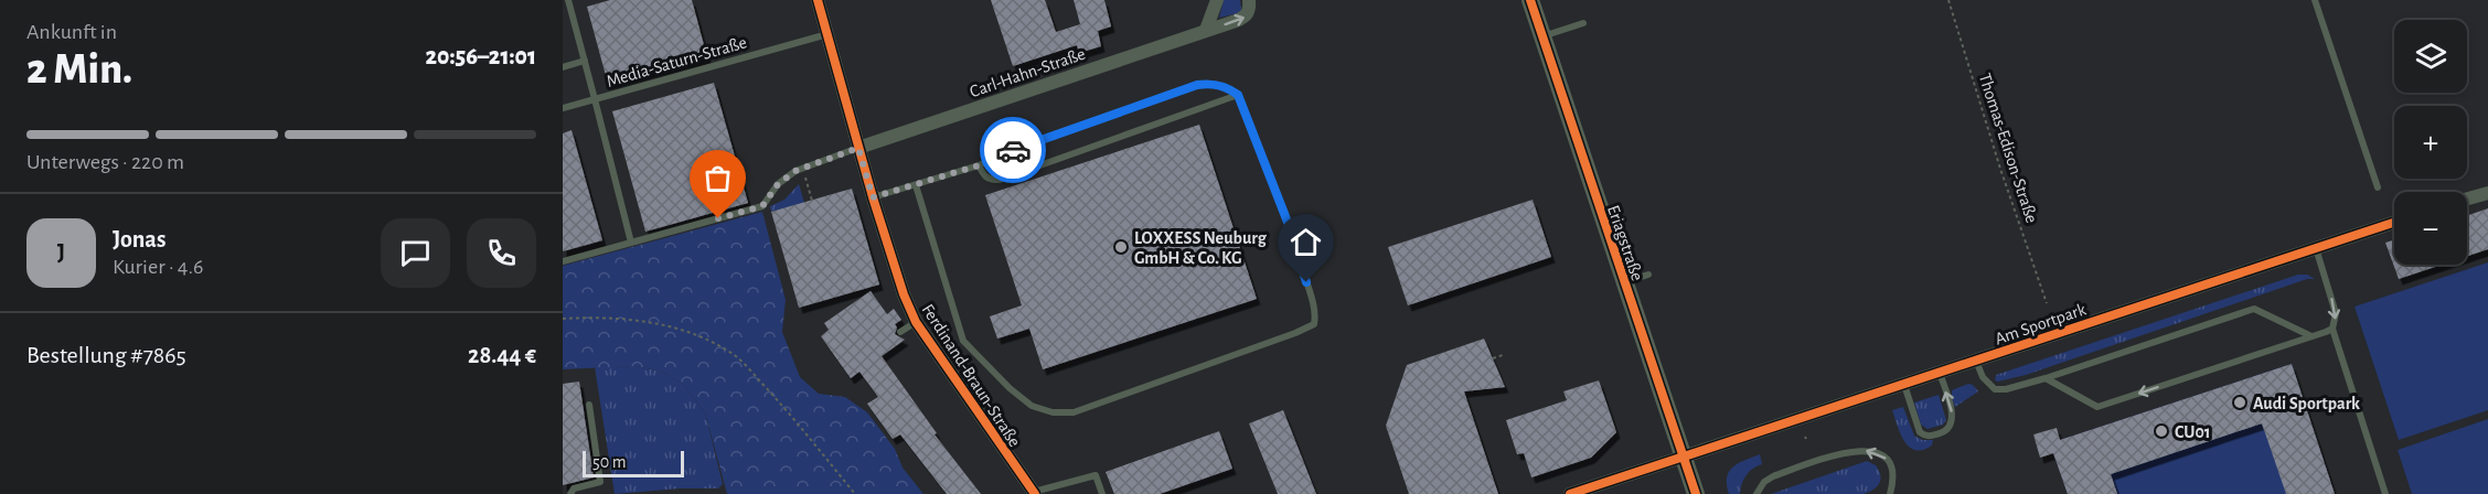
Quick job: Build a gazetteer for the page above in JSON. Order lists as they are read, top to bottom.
{
  "streets": {
    "street": [
      "Carl-Hahn-Straße",
      "Eriagstraße",
      "Am Sportpark",
      "Ferdinand-Braun-Straße"
    ],
    "lane": ["Media-Saturn-Straße"],
    "path": ["Thomas-Edison-Straße"]
  },
  "crossings": [
    ["Media-Saturn-Straße", "Ferdinand-Braun-Straße"],
    ["Carl-Hahn-Straße", "Ferdinand-Braun-Straße"],
    ["Eriagstraße", "Am Sportpark"]
  ],
  "places": ["LOXXESS Neuburg GmbH & Co. KG", "Audi Sportpark", "CU01"],
  "scale_bar": "50 m",
  "page": {
    "heading": ["2 Min.", "Ankunft in", "20:56–21:01"],
    "panel": [
      "Jonas",
      "Kurier · 4.6",
      "Bestellung #7865",
      "28.44 €"
    ],
    "map_buttons": ["+", "−"],
    "bar": "Unterwegs · 220 m",
    "round": "J",
    "scale": "50 m"
  }
}
